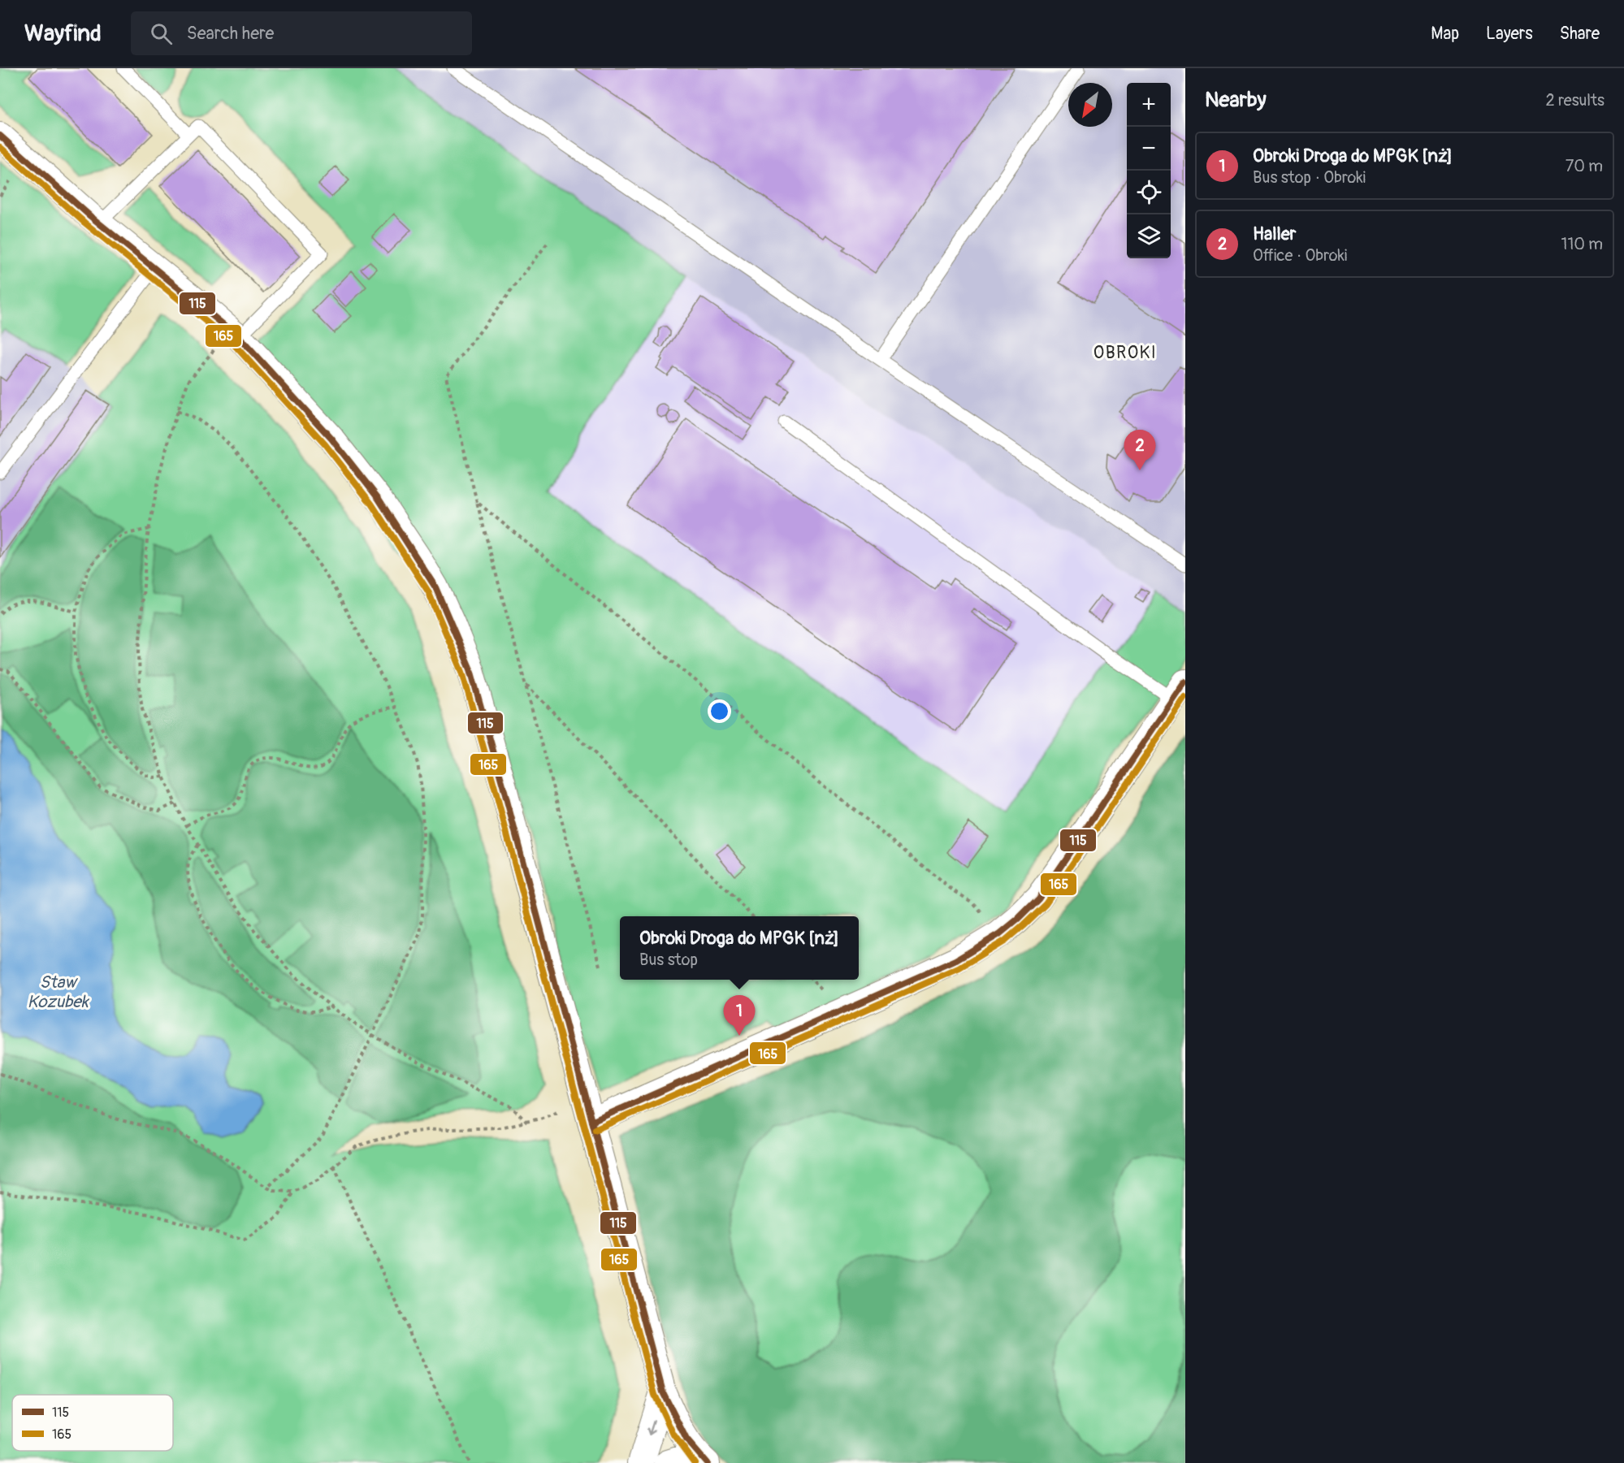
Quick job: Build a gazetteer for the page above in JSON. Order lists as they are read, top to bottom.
{
  "districts": ["OBROKI"],
  "water": ["Staw Kozubek"],
  "lines": ["transit line 115", "transit line 165"],
  "legend": ["115", "165"],
  "north": "bottom left",
  "page": {
    "header": "Wayfind",
    "search": "Search here",
    "nav": ["Map", "Layers", "Share"],
    "heading": ["Nearby", "2 results"],
    "map_buttons": ["+", "−"],
    "list": [
      {
        "mark": "1",
        "name": "Obroki Droga do MPGK [nż]",
        "note": "Bus stop · Obroki",
        "value": "70 m"
      },
      {
        "mark": "2",
        "name": "Haller",
        "note": "Office · Obroki",
        "value": "110 m"
      }
    ],
    "pins": ["2", "1"],
    "popup": ["Obroki Droga do MPGK [nż]", "Bus stop"]
  }
}
